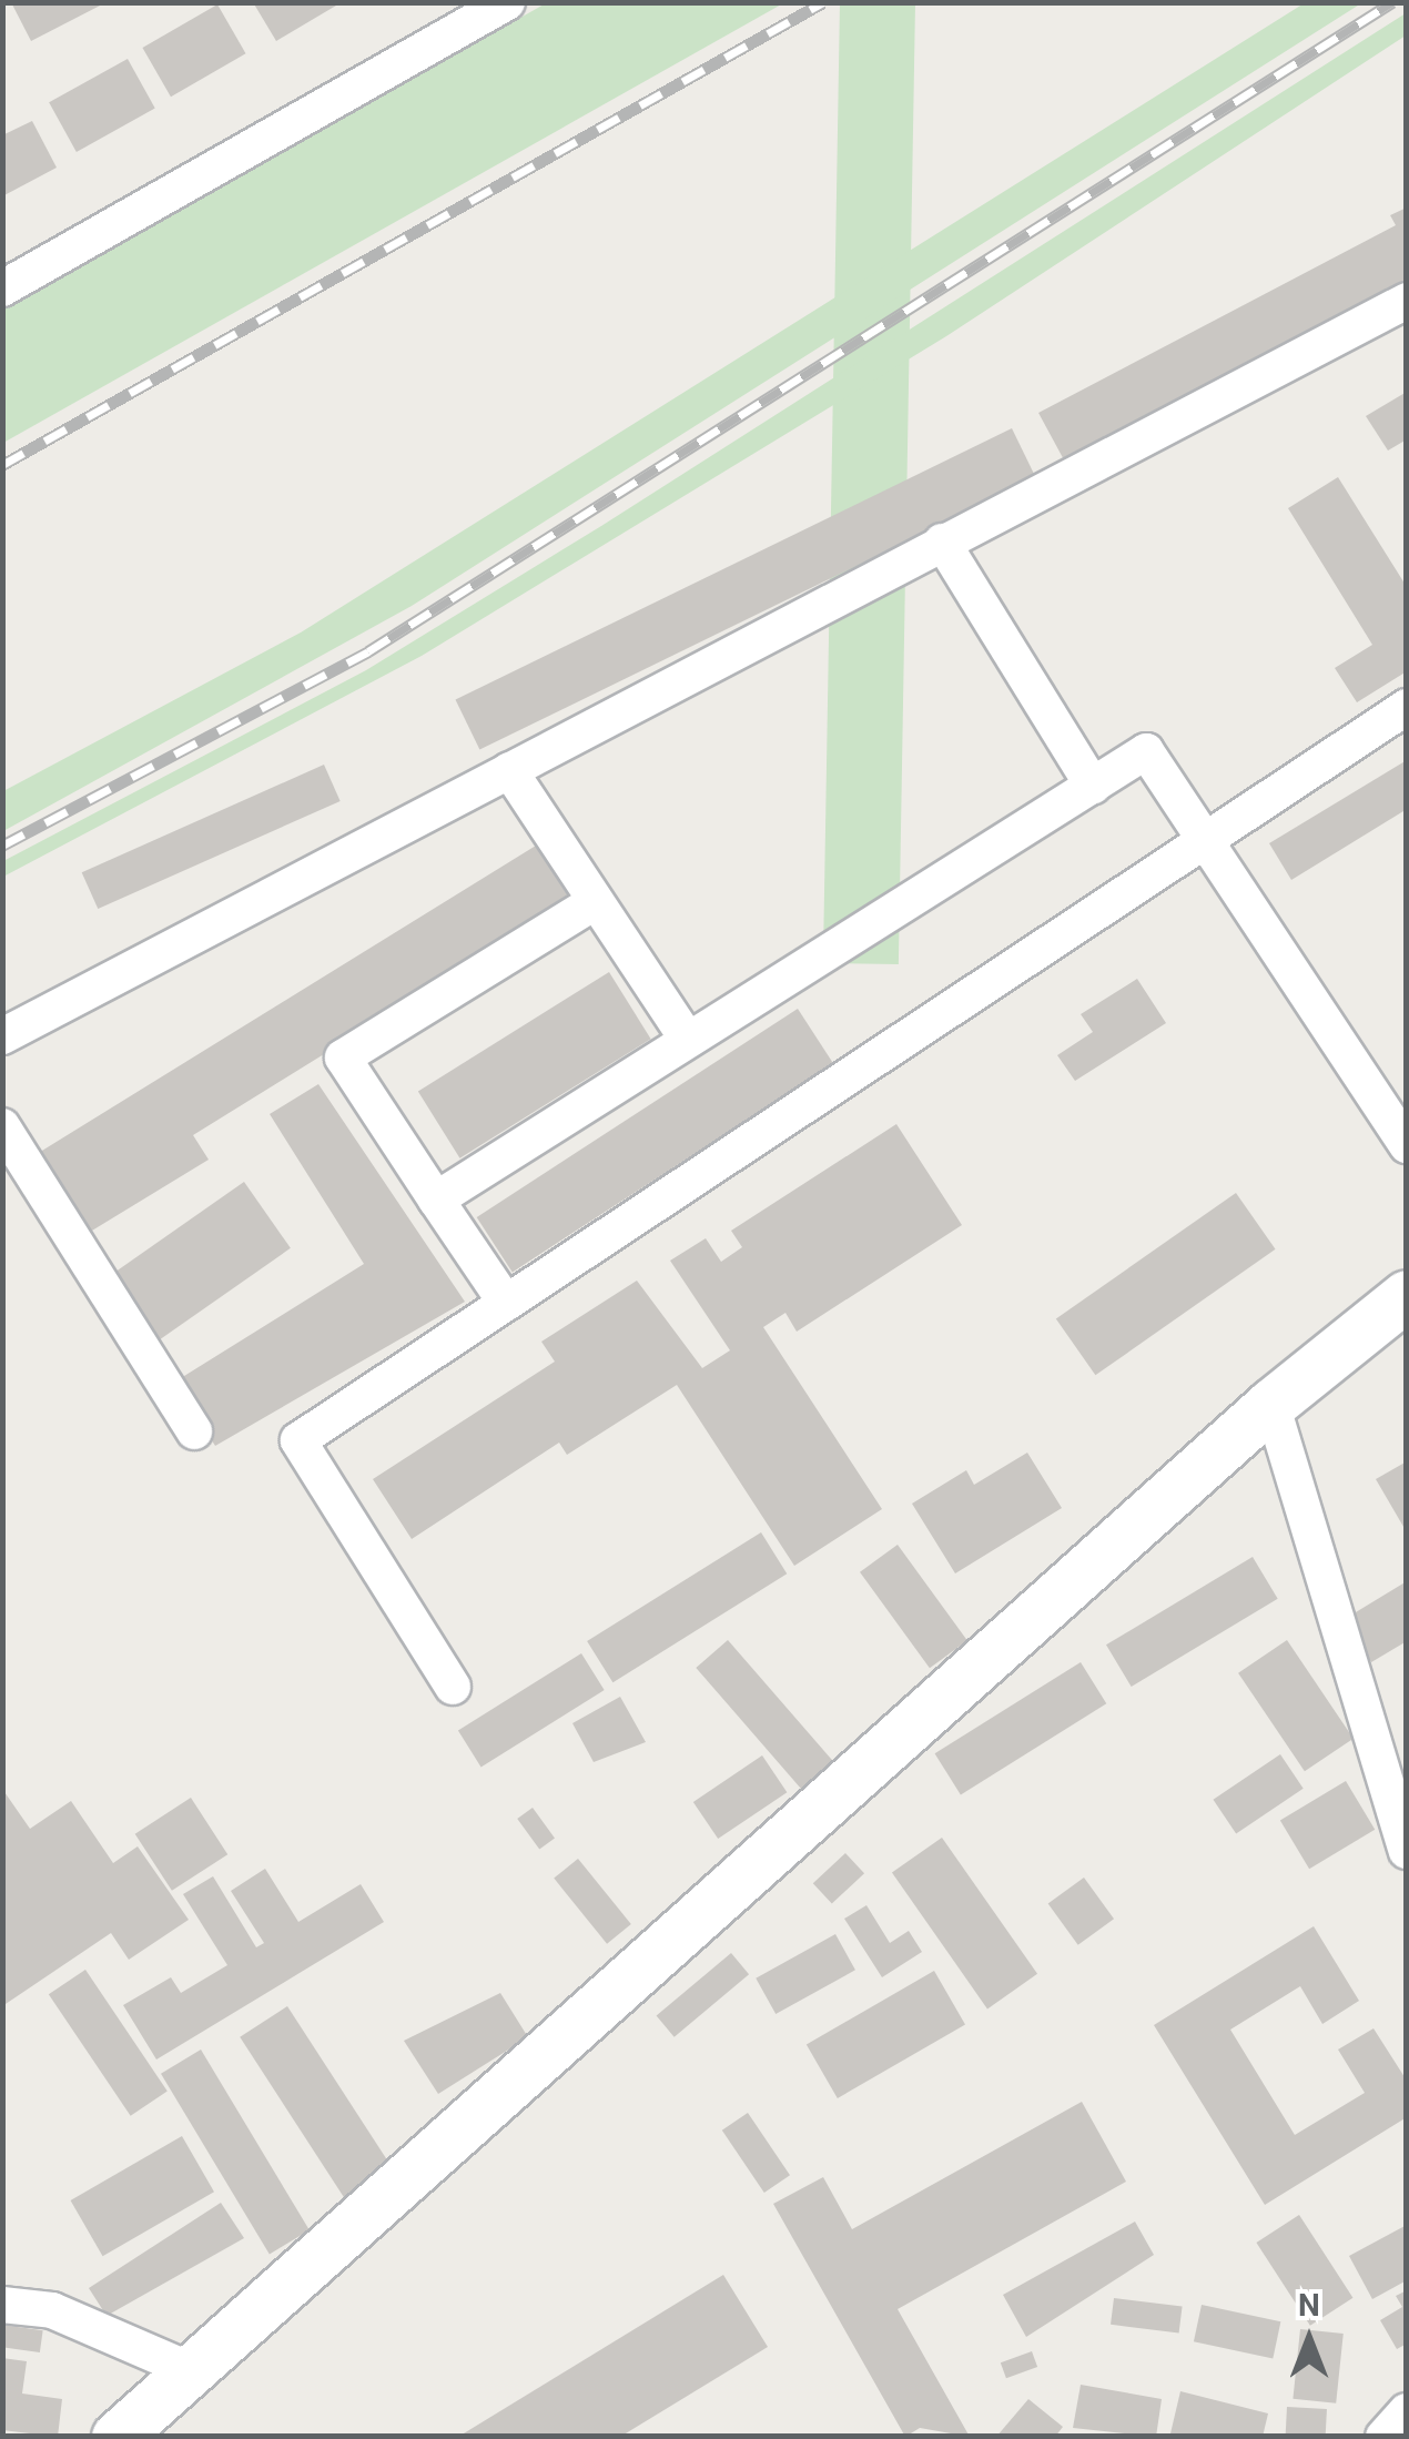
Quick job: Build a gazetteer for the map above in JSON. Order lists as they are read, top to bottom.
{
  "north": "top"
}
